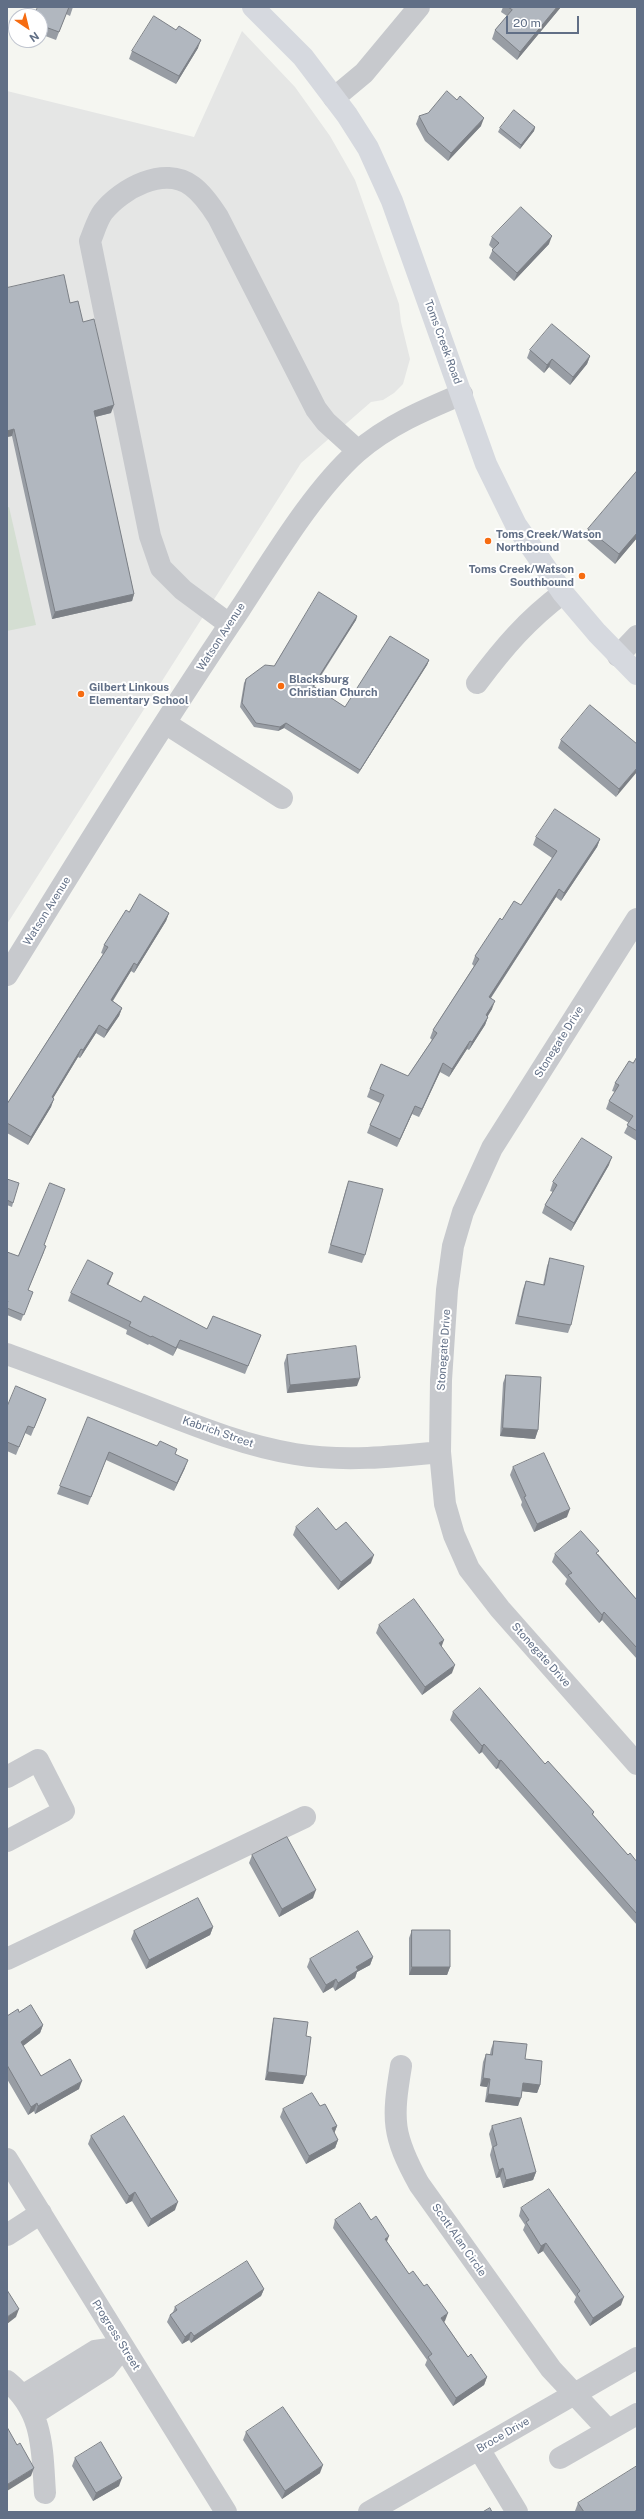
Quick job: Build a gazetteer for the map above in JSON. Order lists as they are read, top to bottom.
{
  "streets": {
    "main road": ["Toms Creek Road"],
    "street": [
      "Watson Avenue",
      "Stonegate Drive",
      "Kabrich Street",
      "Scott Alan Circle",
      "Progress Street",
      "Broce Drive"
    ]
  },
  "crossings": [
    ["Toms Creek Road", "Watson Avenue"],
    ["Stonegate Drive", "Kabrich Street"],
    ["Scott Alan Circle", "Broce Drive"]
  ],
  "places": [
    "Toms Creek/Watson Northbound",
    "Toms Creek/Watson Southbound",
    "Blacksburg Christian Church",
    "Gilbert Linkous Elementary School"
  ],
  "scale_bar": "20 m",
  "north": "bottom right"
}
